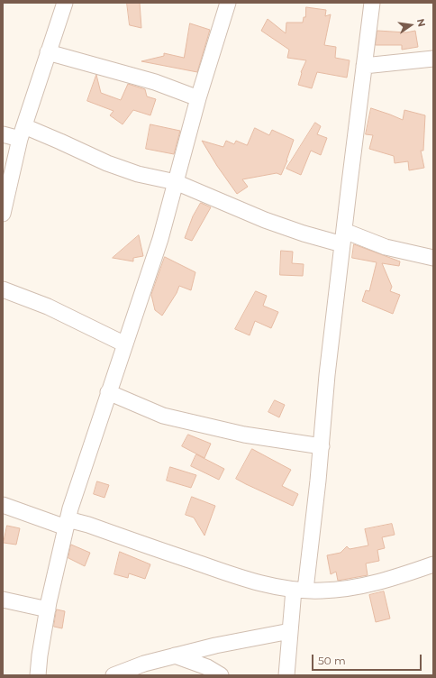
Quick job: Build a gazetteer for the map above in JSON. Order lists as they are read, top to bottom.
{
  "scale_bar": "50 m",
  "north": "right"
}
